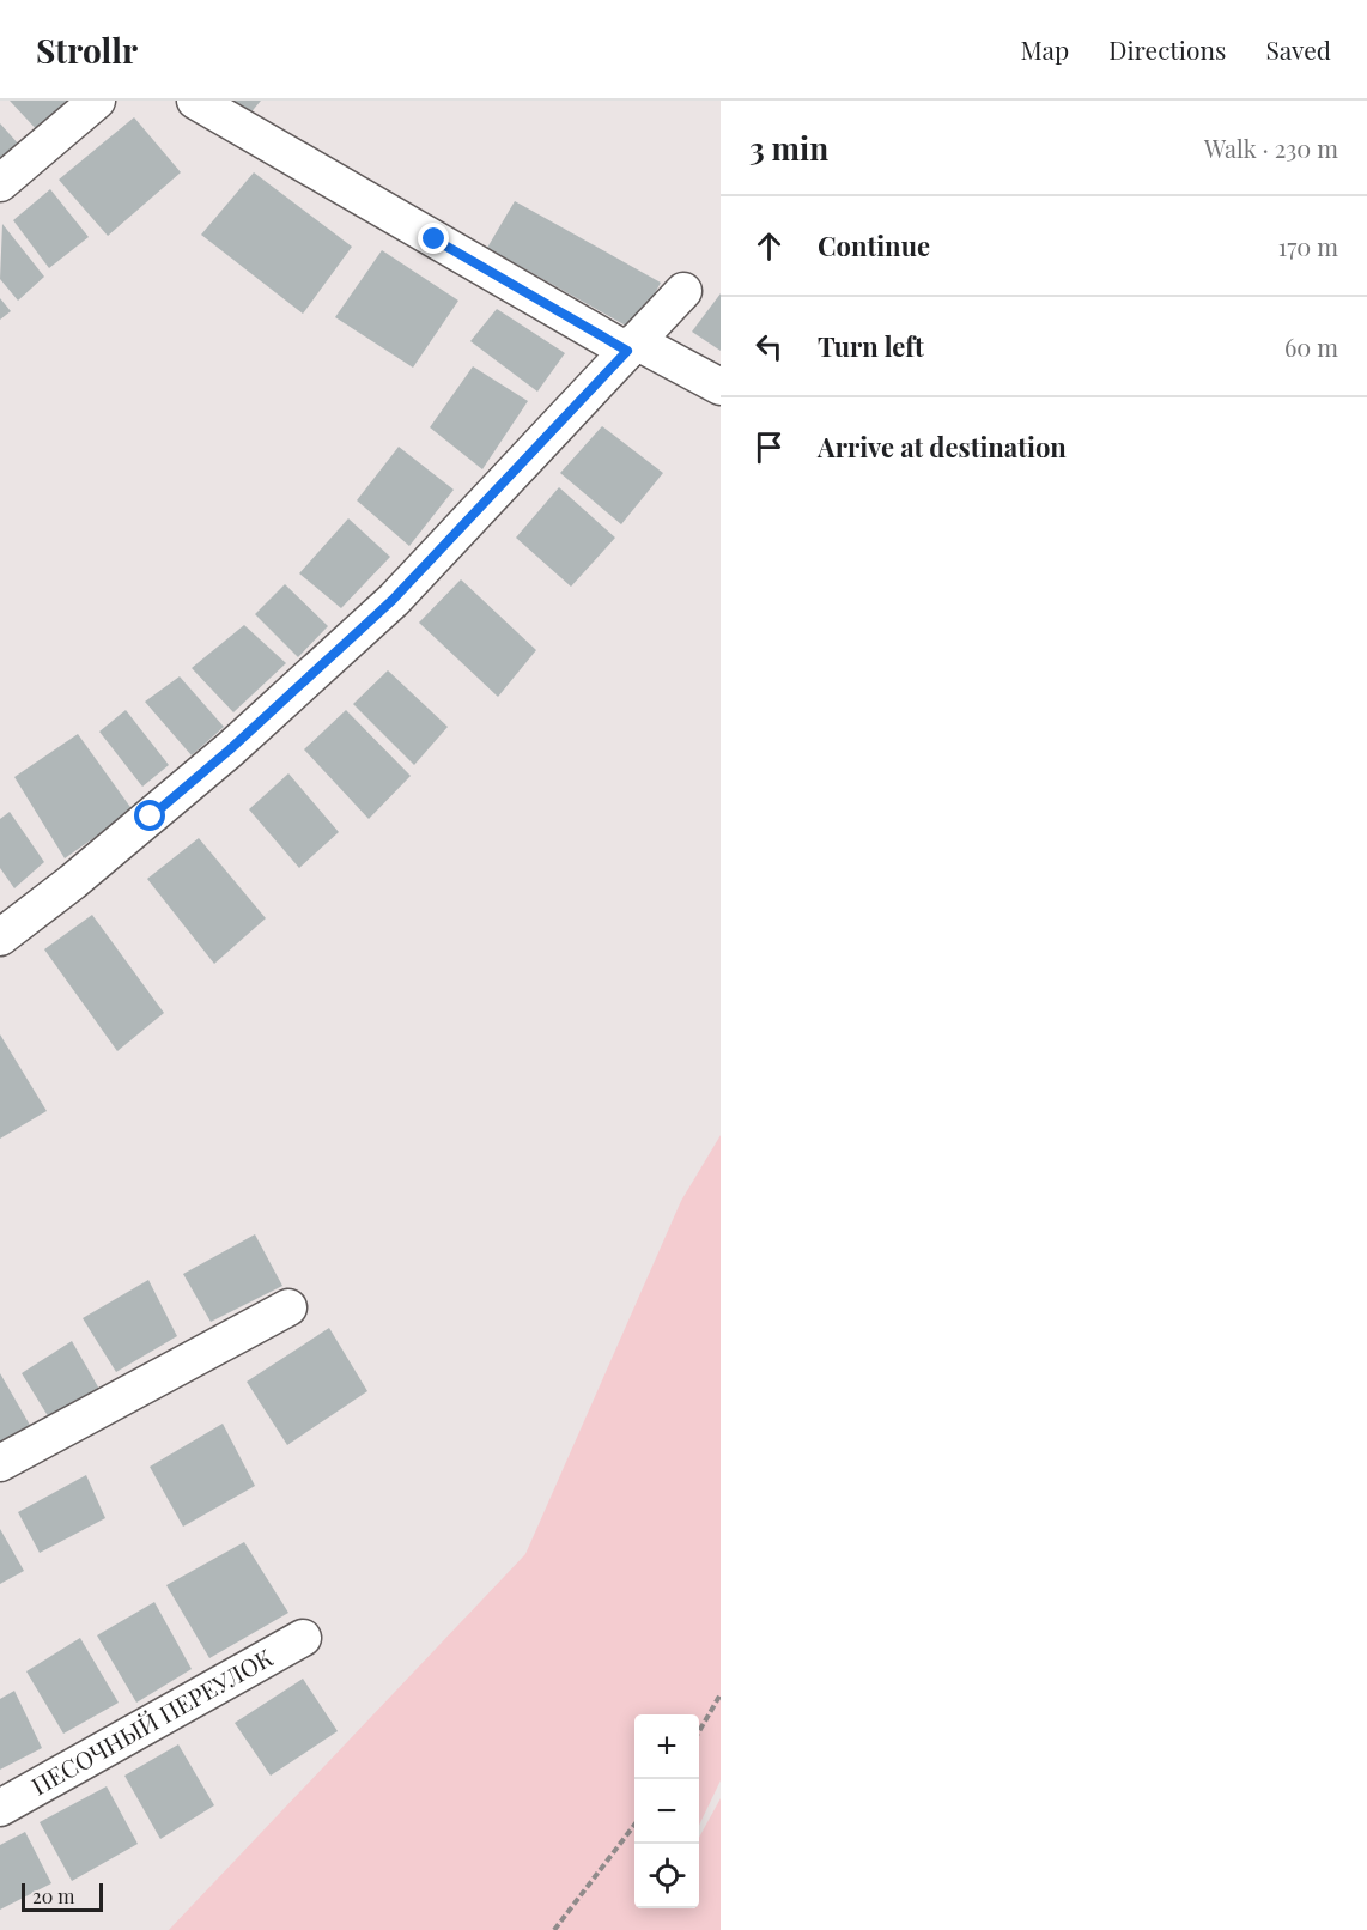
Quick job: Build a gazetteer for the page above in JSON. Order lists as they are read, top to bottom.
{
  "streets": {
    "street": ["ПЕСОЧНЫЙ ПЕРЕУЛОК"]
  },
  "scale_bar": "20 m",
  "page": {
    "header": "Strollr",
    "nav": ["Map", "Directions", "Saved"],
    "heading": ["3 min", "Walk · 230 m"],
    "list": [
      ["Continue", "170 m"],
      ["Turn left", "60 m"],
      "Arrive at destination"
    ],
    "map_buttons": ["+", "−"],
    "scale": "20 m"
  }
}
